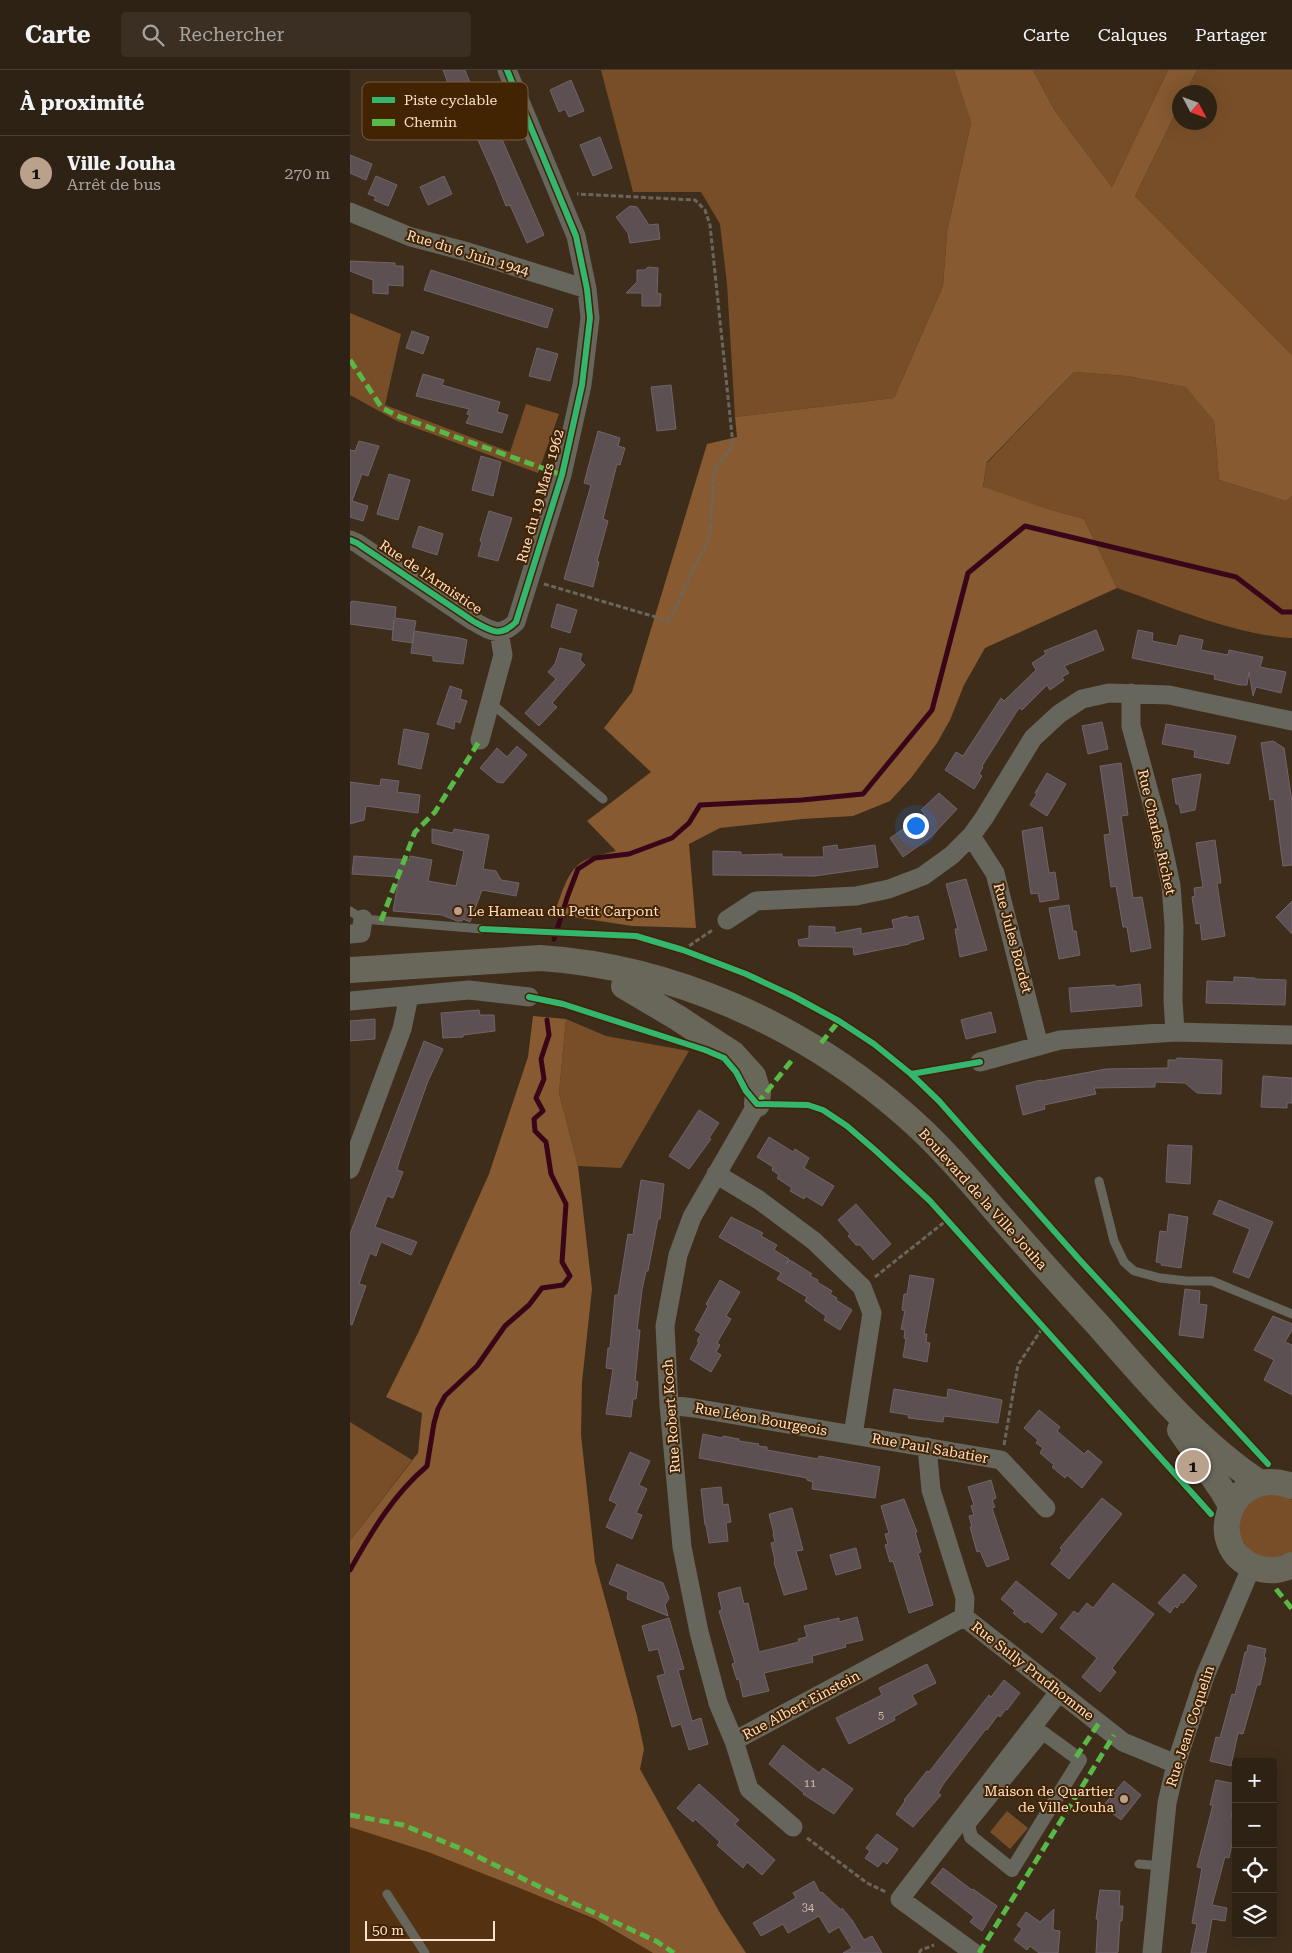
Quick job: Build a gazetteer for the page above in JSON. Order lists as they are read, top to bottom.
{
  "streets": {
    "main road": ["Boulevard de la Ville Jouha"],
    "street": [
      "Rue du 6 Juin 1944",
      "Rue du 19 Mars 1962",
      "Rue de l'Armistice",
      "Rue Charles Richet",
      "Rue Jules Bordet",
      "Rue Robert Koch",
      "Rue Léon Bourgeois",
      "Rue Paul Sabatier",
      "Rue Sully Prudhomme",
      "Rue Albert Einstein",
      "Rue Jean Coquelin"
    ]
  },
  "crossings": [
    ["Rue du 6 Juin 1944", "Rue du 19 Mars 1962"],
    ["Rue du 19 Mars 1962", "Rue de l'Armistice"],
    ["Rue Robert Koch", "Rue Léon Bourgeois"],
    ["Rue Robert Koch", "Rue Albert Einstein"],
    ["Rue Léon Bourgeois", "Rue Paul Sabatier"],
    ["Rue Paul Sabatier", "Rue Sully Prudhomme"],
    ["Rue Sully Prudhomme", "Rue Albert Einstein"],
    ["Rue Sully Prudhomme", "Rue Jean Coquelin"]
  ],
  "places": ["Le Hameau du Petit Carpont", "Maison de Quartier de Ville Jouha"],
  "house_numbers": ["5", "11", "34"],
  "legend": ["Piste cyclable", "Chemin"],
  "scale_bar": "50 m",
  "north": "bottom right",
  "page": {
    "header": "Carte",
    "search": "Rechercher",
    "nav": ["Carte", "Calques", "Partager"],
    "heading": "À proximité",
    "list": [
      {
        "mark": "1",
        "name": "Ville Jouha",
        "note": "Arrêt de bus",
        "value": "270 m"
      }
    ],
    "pins": "1",
    "map_buttons": ["+", "−"],
    "scale": "50 m"
  }
}
